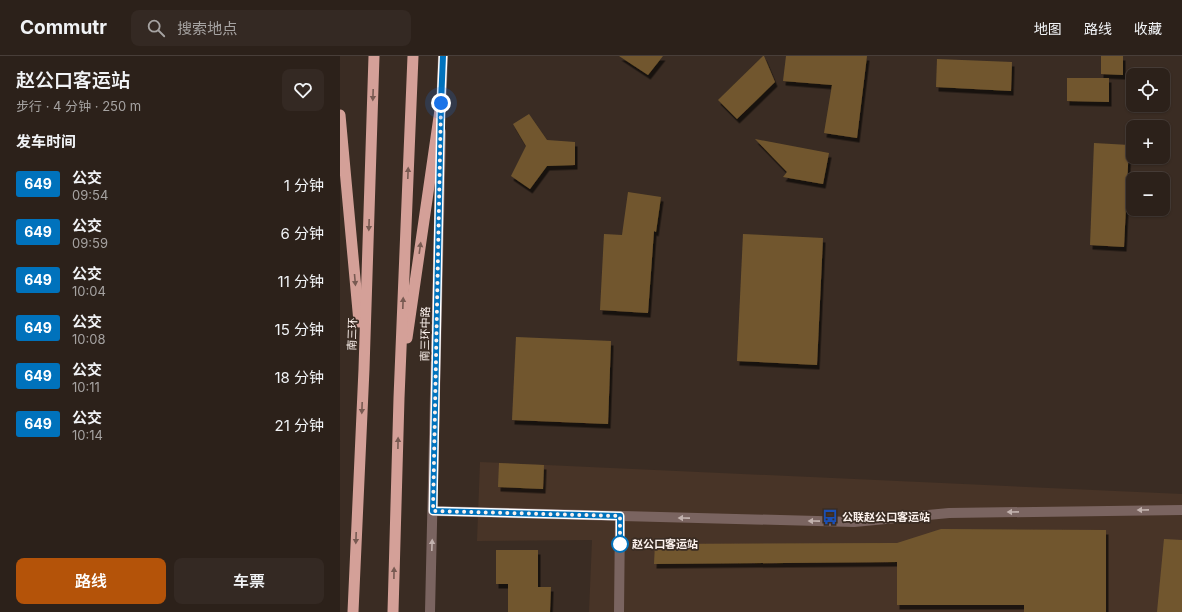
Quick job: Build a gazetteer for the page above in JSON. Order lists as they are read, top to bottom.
{
  "streets": {
    "highway": ["南三环"],
    "street": ["南三环中路"]
  },
  "places": {
    "bus stop": ["公联赵公口客运站"],
    "other": ["赵公口客运站"]
  },
  "lines": ["bus line 649"],
  "page": {
    "header": "Commutr",
    "search": "搜索地点",
    "nav": ["地图", "路线", "收藏"],
    "heading": [
      ["赵公口客运站", "步行 · 4 分钟 · 250 m"],
      "发车时间"
    ],
    "map_buttons": ["+", "−"],
    "list": [
      {
        "mark": "649",
        "name": "公交",
        "note": "09:54",
        "value": "1 分钟"
      },
      {
        "mark": "649",
        "name": "公交",
        "note": "09:59",
        "value": "6 分钟"
      },
      {
        "mark": "649",
        "name": "公交",
        "note": "10:04",
        "value": "11 分钟"
      },
      {
        "mark": "649",
        "name": "公交",
        "note": "10:08",
        "value": "15 分钟"
      },
      {
        "mark": "649",
        "name": "公交",
        "note": "10:11",
        "value": "18 分钟"
      },
      {
        "mark": "649",
        "name": "公交",
        "note": "10:14",
        "value": "21 分钟"
      }
    ],
    "buttons": ["路线", "车票"]
  }
}
